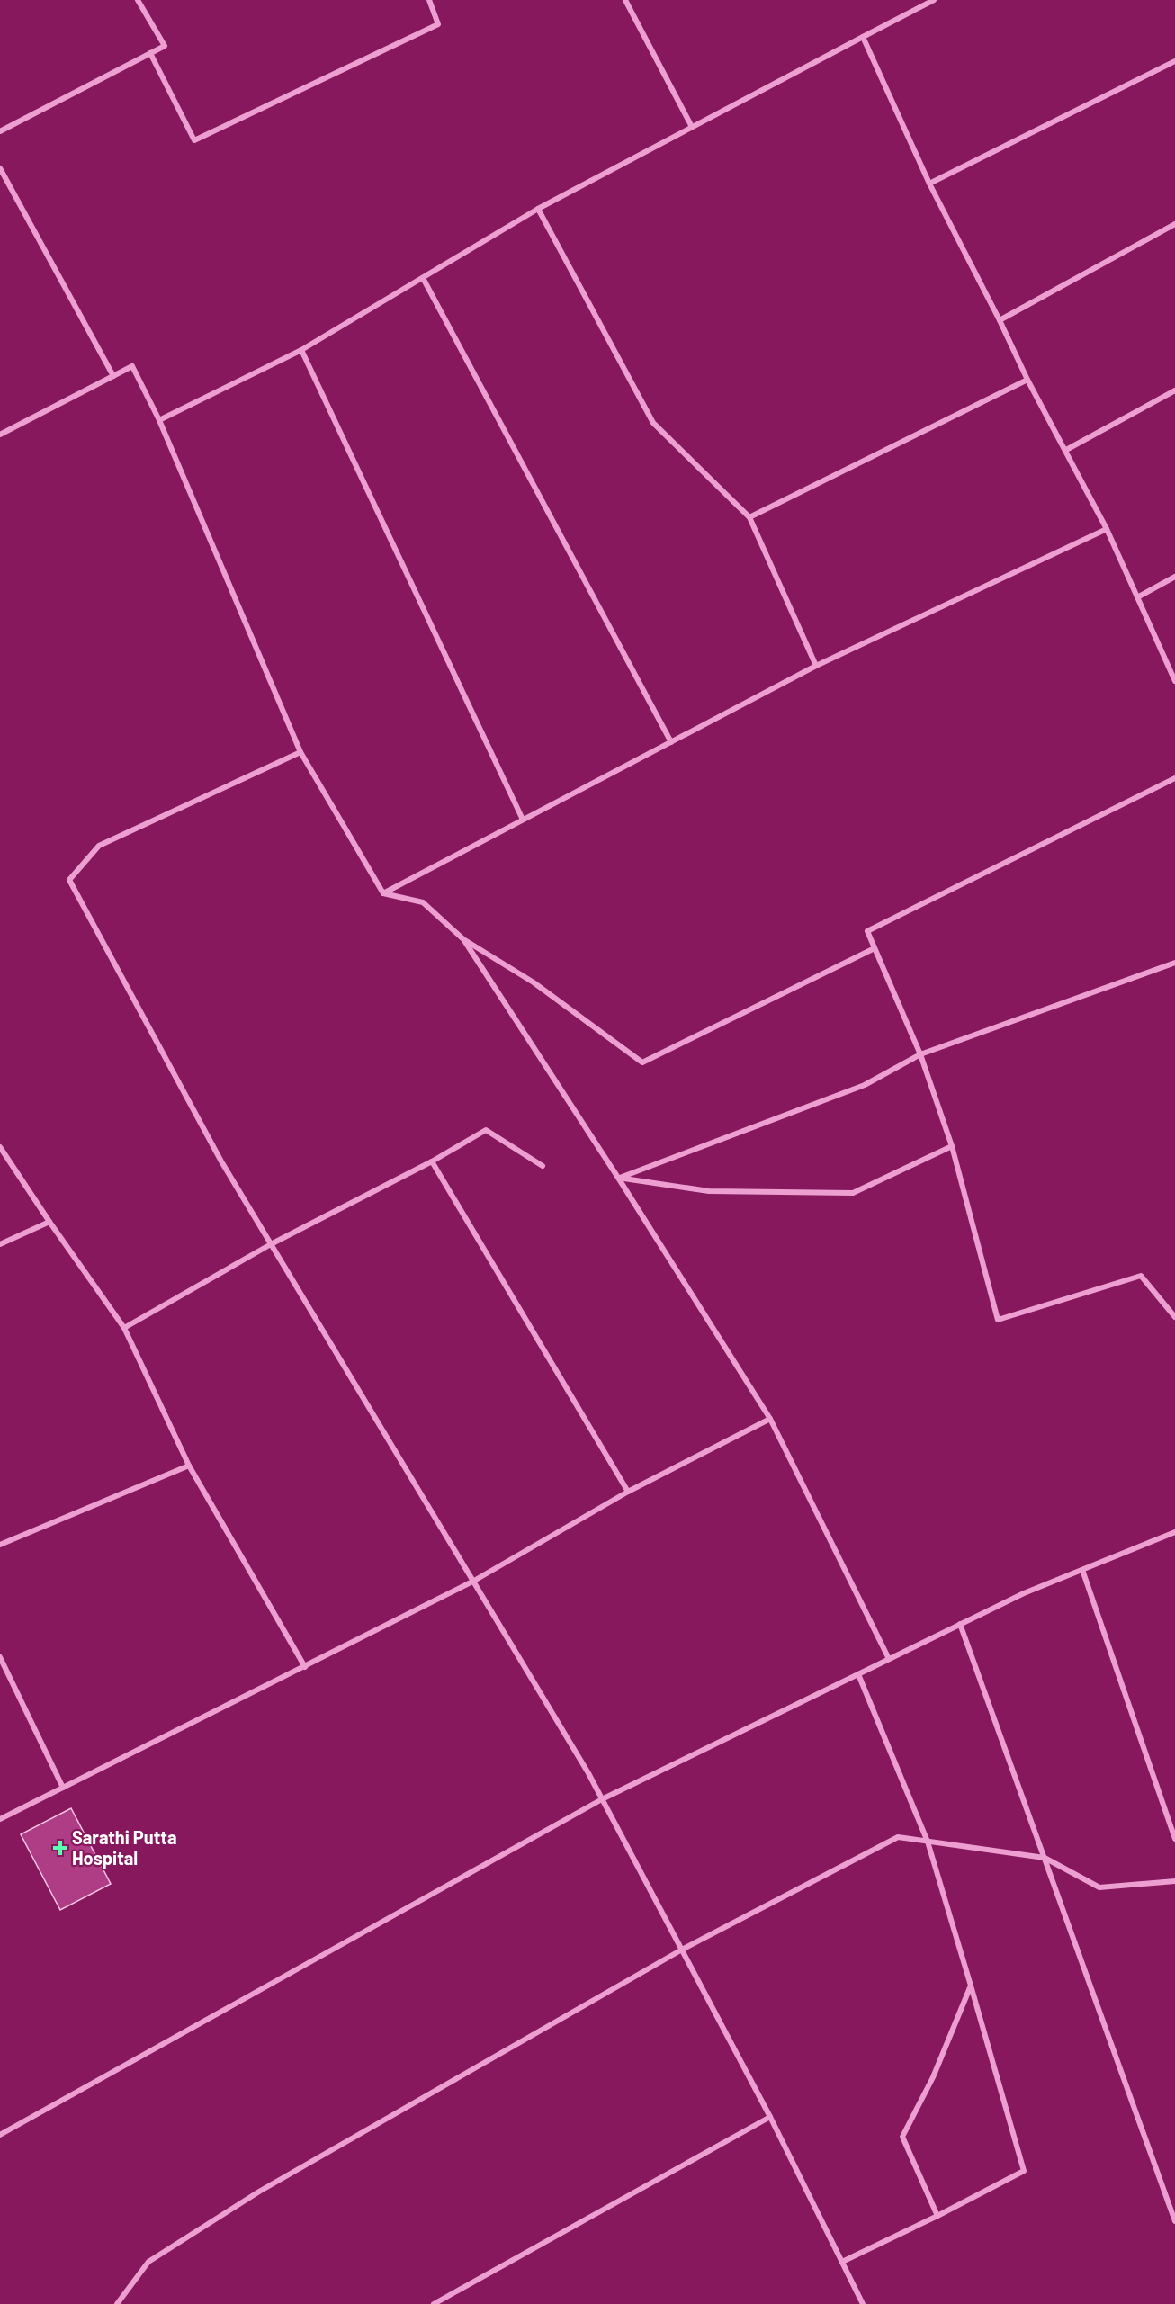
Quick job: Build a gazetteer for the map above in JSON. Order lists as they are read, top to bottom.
{
  "places": {
    "health": ["Sarathi Putta Hospital"]
  }
}
